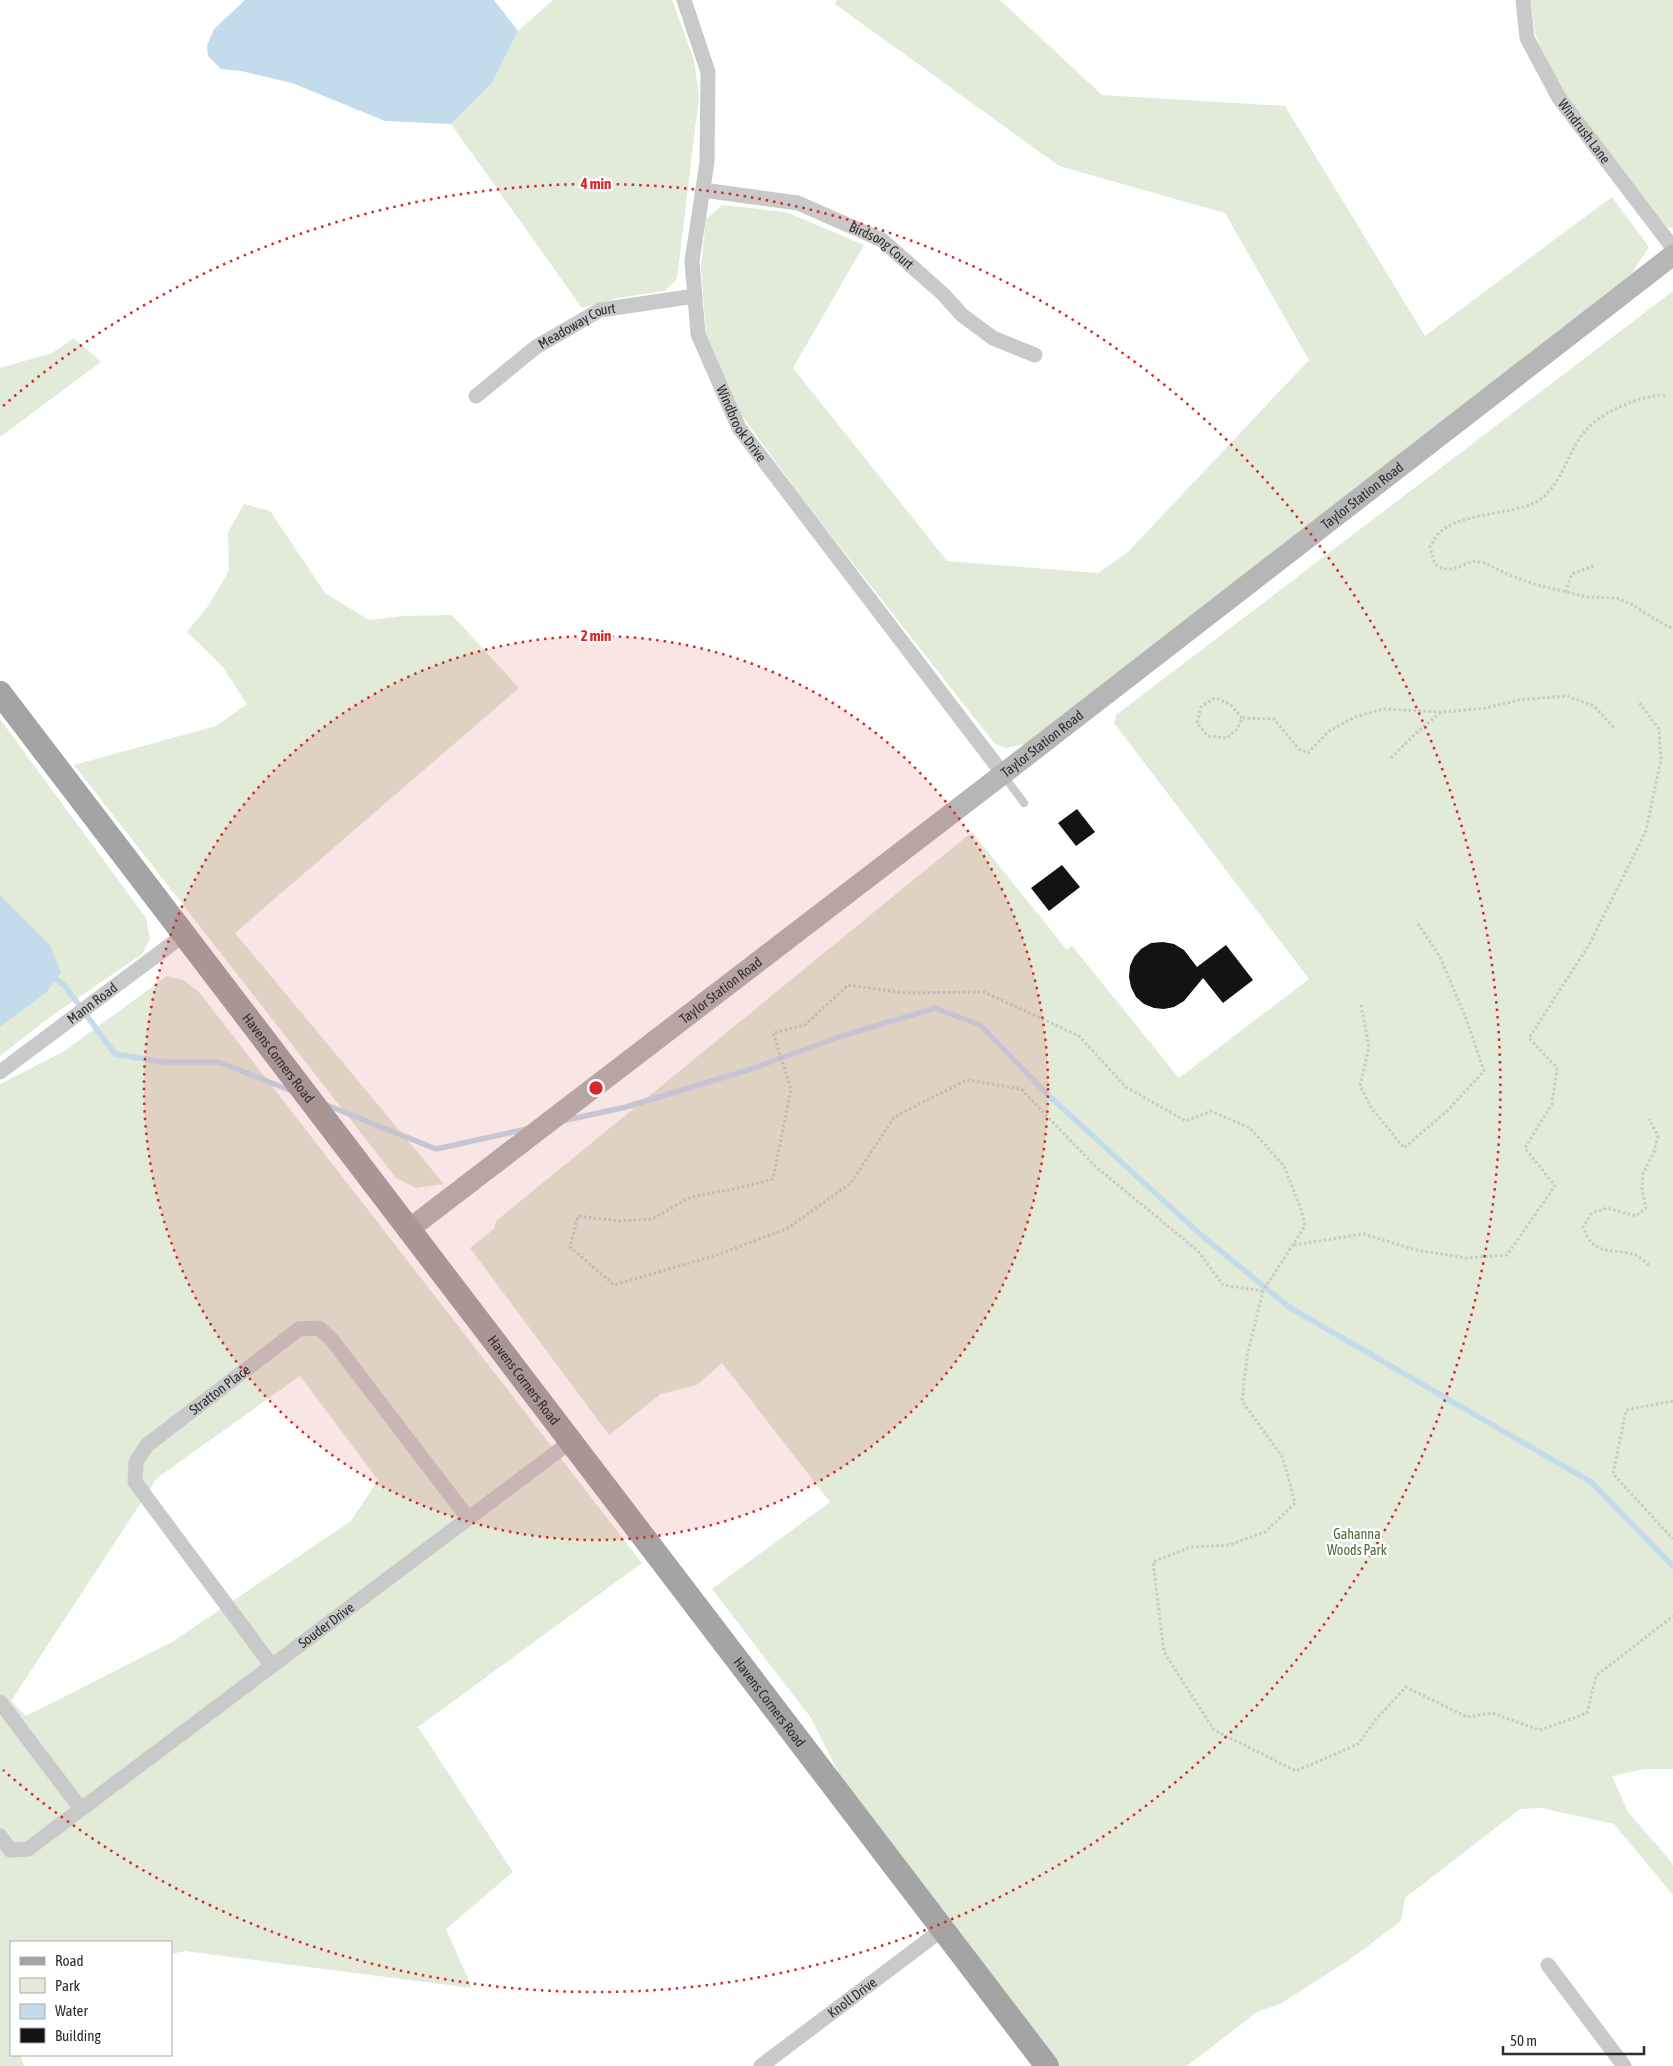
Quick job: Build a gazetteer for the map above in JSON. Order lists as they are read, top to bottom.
{
  "streets": {
    "main road": ["Taylor Station Road", "Havens Corners Road"],
    "street": [
      "Windrush Lane",
      "Birdsong Court",
      "Meadoway Court",
      "Windbrook Drive",
      "Mann Road",
      "Stratton Place",
      "Souder Drive",
      "Knoll Drive"
    ]
  },
  "crossings": [
    ["Birdsong Court", "Windbrook Drive"],
    ["Meadoway Court", "Windbrook Drive"],
    ["Windbrook Drive", "Taylor Station Road"],
    ["Taylor Station Road", "Havens Corners Road"],
    ["Mann Road", "Havens Corners Road"],
    ["Havens Corners Road", "Souder Drive"],
    ["Havens Corners Road", "Knoll Drive"],
    ["Stratton Place", "Souder Drive"]
  ],
  "parks": ["Gahanna Woods Park"],
  "legend": [
    "Road",
    "Park",
    "Water",
    "Building"
  ],
  "scale_bar": "50 m",
  "rings": ["4 min", "2 min"]
}
